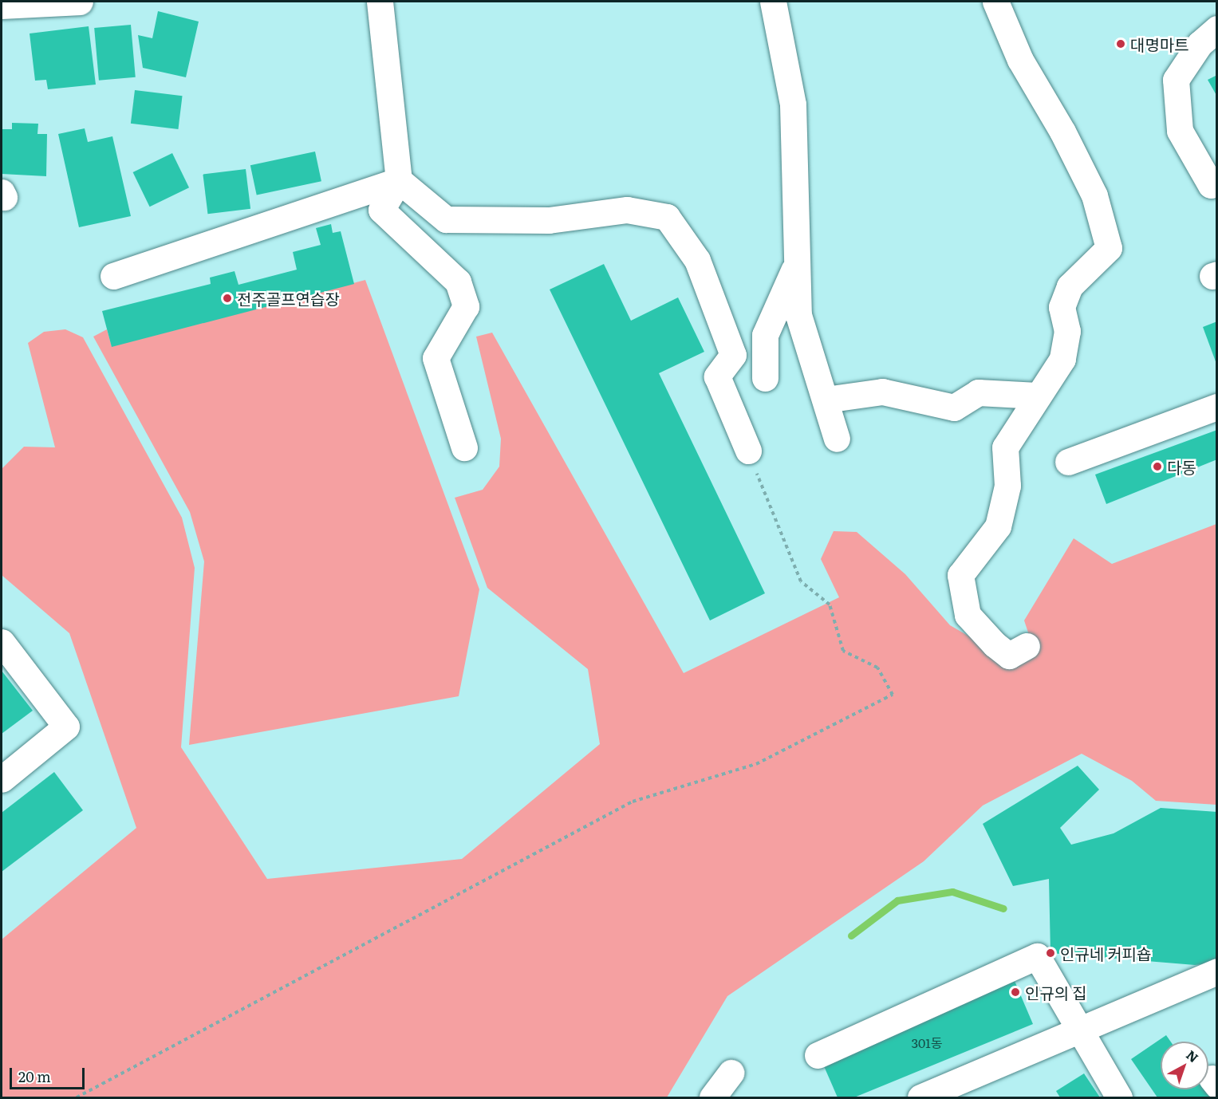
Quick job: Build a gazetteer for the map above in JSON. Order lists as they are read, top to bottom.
{
  "places": [
    "대명마트",
    "전주골프연습장",
    "다동",
    "인규네 커피숍",
    "인규의 집"
  ],
  "house_numbers": ["301동"],
  "scale_bar": "20 m",
  "north": "top right"
}
